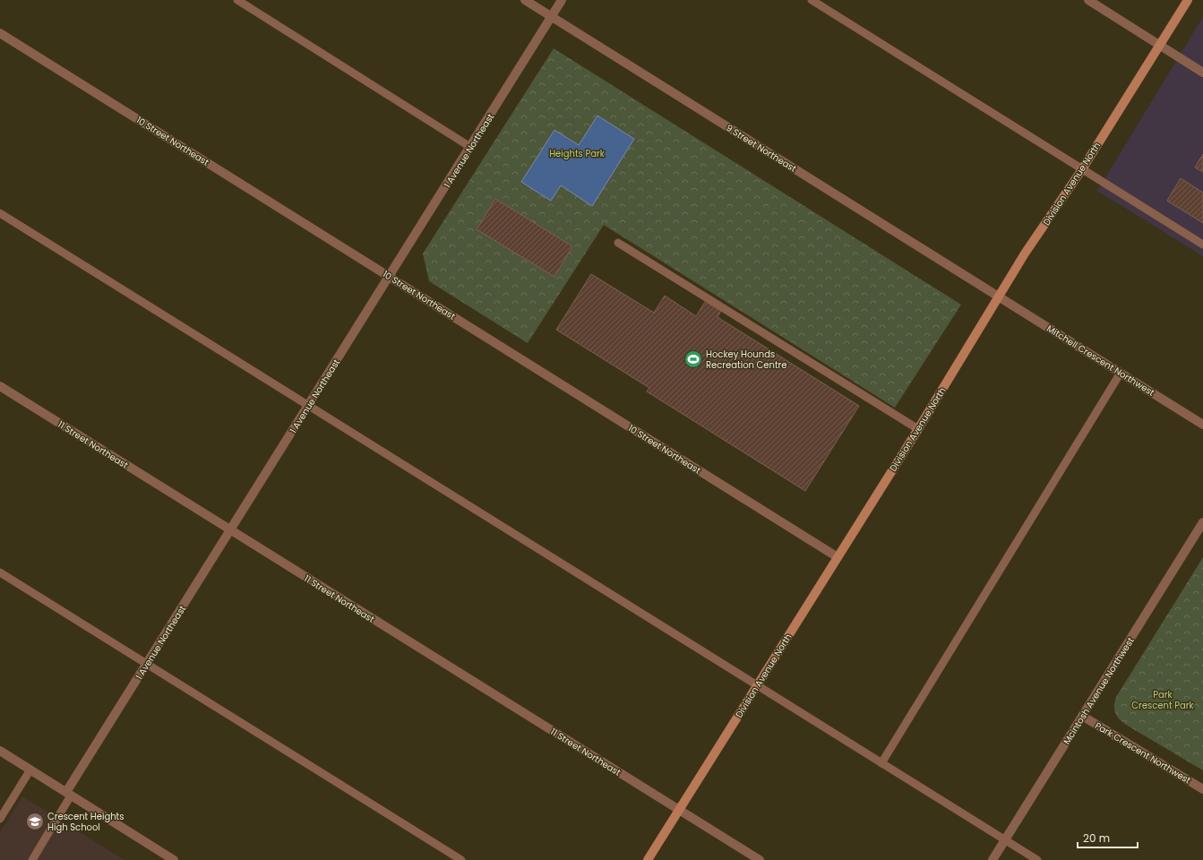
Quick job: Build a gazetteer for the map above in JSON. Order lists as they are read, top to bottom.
{
  "streets": {
    "main road": ["Division Avenue North"],
    "street": [
      "10 Street Northeast",
      "9 Street Northeast",
      "1 Avenue Northeast",
      "Mitchell Crescent Northwest",
      "11 Street Northeast",
      "Mcintosh Avenue Northwest",
      "Park Crescent Northwest"
    ]
  },
  "crossings": [
    ["10 Street Northeast", "1 Avenue Northeast"],
    ["10 Street Northeast", "Division Avenue North"],
    ["9 Street Northeast", "1 Avenue Northeast"],
    ["9 Street Northeast", "Division Avenue North"],
    ["9 Street Northeast", "Mitchell Crescent Northwest"],
    ["1 Avenue Northeast", "11 Street Northeast"],
    ["Division Avenue North", "Mitchell Crescent Northwest"],
    ["Division Avenue North", "11 Street Northeast"],
    ["Mcintosh Avenue Northwest", "Park Crescent Northwest"]
  ],
  "parks": ["Heights Park", "Park Crescent Park"],
  "places": {
    "sports": ["Hockey Hounds Recreation Centre"],
    "school or university": ["Crescent Heights High School"]
  },
  "scale_bar": "20 m"
}
